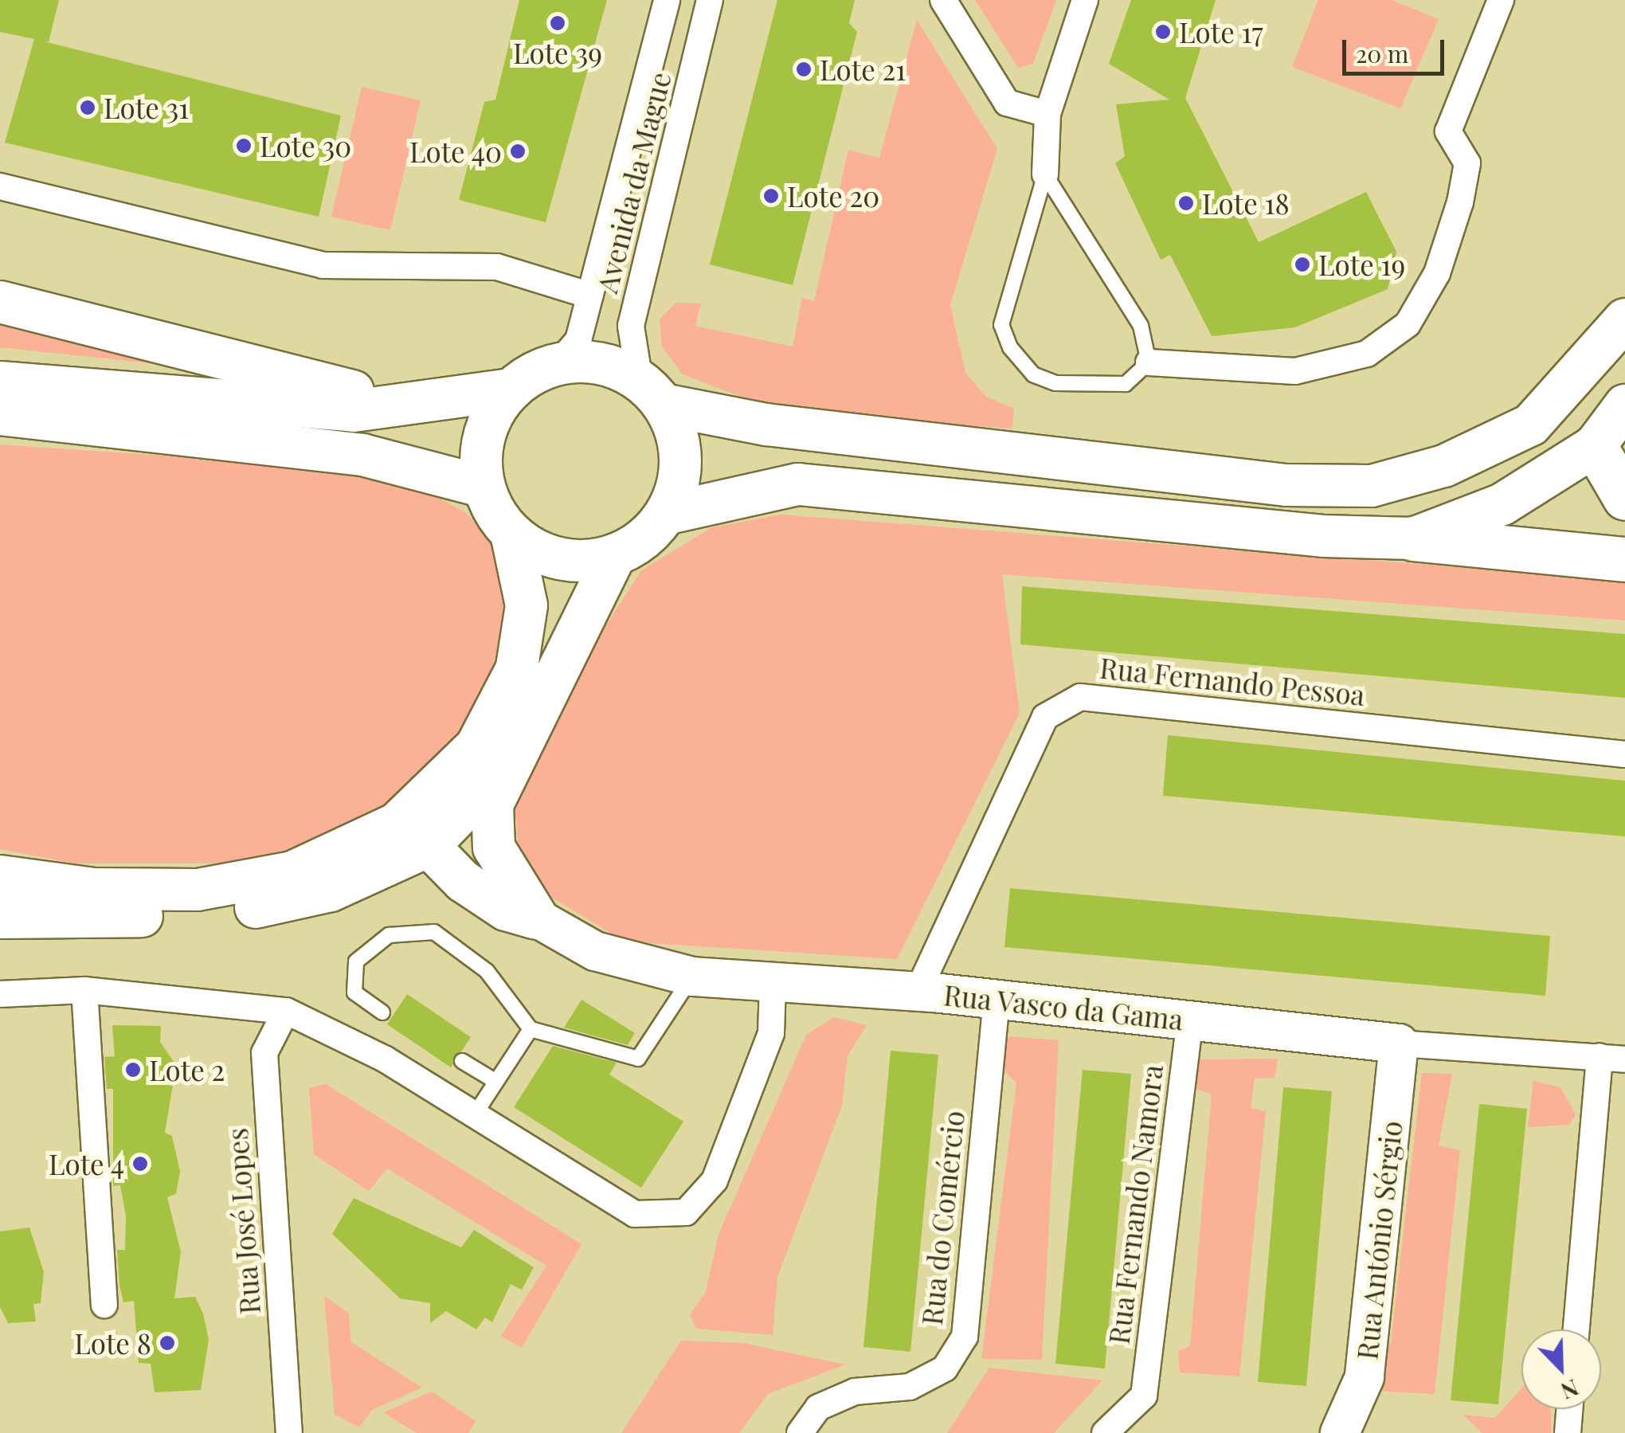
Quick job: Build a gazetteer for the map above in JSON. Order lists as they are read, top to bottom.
{
  "streets": {
    "main road": ["Rua Vasco da Gama", "Rua António Sérgio"],
    "street": [
      "Avenida da Mague",
      "Rua Fernando Pessoa",
      "Rua Fernando Namora",
      "Rua do Comércio",
      "Rua José Lopes"
    ]
  },
  "crossings": [
    ["Rua Fernando Pessoa", "Rua Vasco da Gama"],
    ["Rua Vasco da Gama", "Rua Fernando Namora"],
    ["Rua Vasco da Gama", "Rua do Comércio"],
    ["Rua Vasco da Gama", "Rua António Sérgio"]
  ],
  "places": [
    "Lote 39",
    "Lote 17",
    "Lote 21",
    "Lote 31",
    "Lote 30",
    "Lote 40",
    "Lote 20",
    "Lote 18",
    "Lote 19",
    "Lote 2",
    "Lote 4",
    "Lote 8"
  ],
  "scale_bar": "20 m",
  "north": "bottom right"
}
